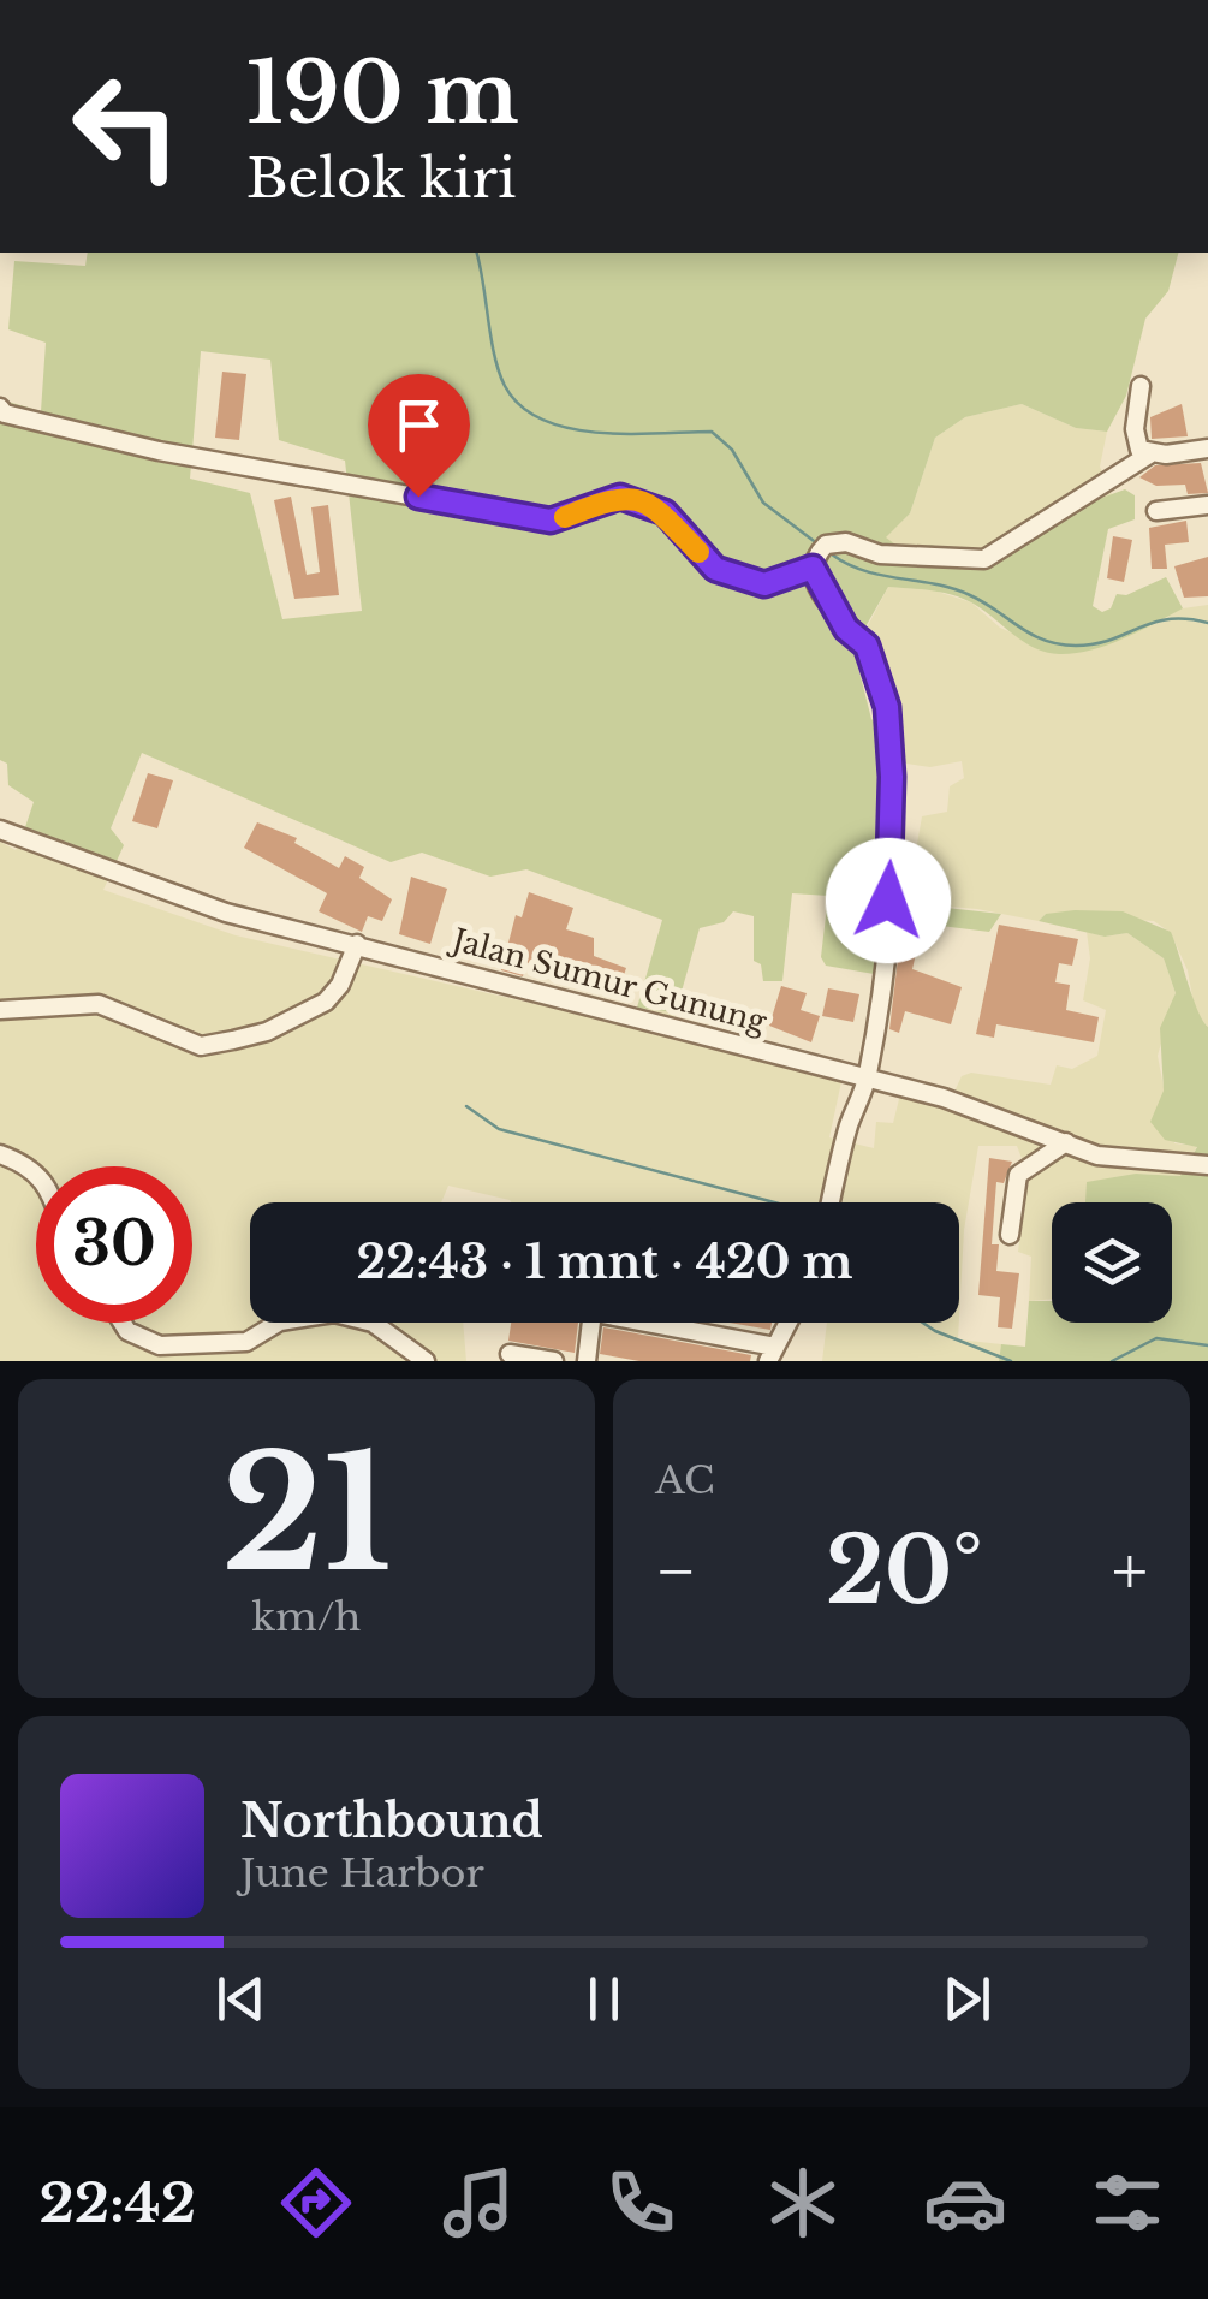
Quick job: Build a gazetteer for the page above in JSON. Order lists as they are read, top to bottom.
{
  "streets": {
    "street": ["Jalan Sumur Gunung"]
  },
  "page": {
    "turn": ["190 m", "Belok kiri"],
    "limit": "30",
    "trip": "22:43 · 1 mnt · 420 m",
    "tile": [
      ["21", "km/h"],
      "AC"
    ],
    "heat": ["−", "20°", "+"],
    "song": ["Northbound", "June Harbor"],
    "tabs": "22:42"
  }
}
